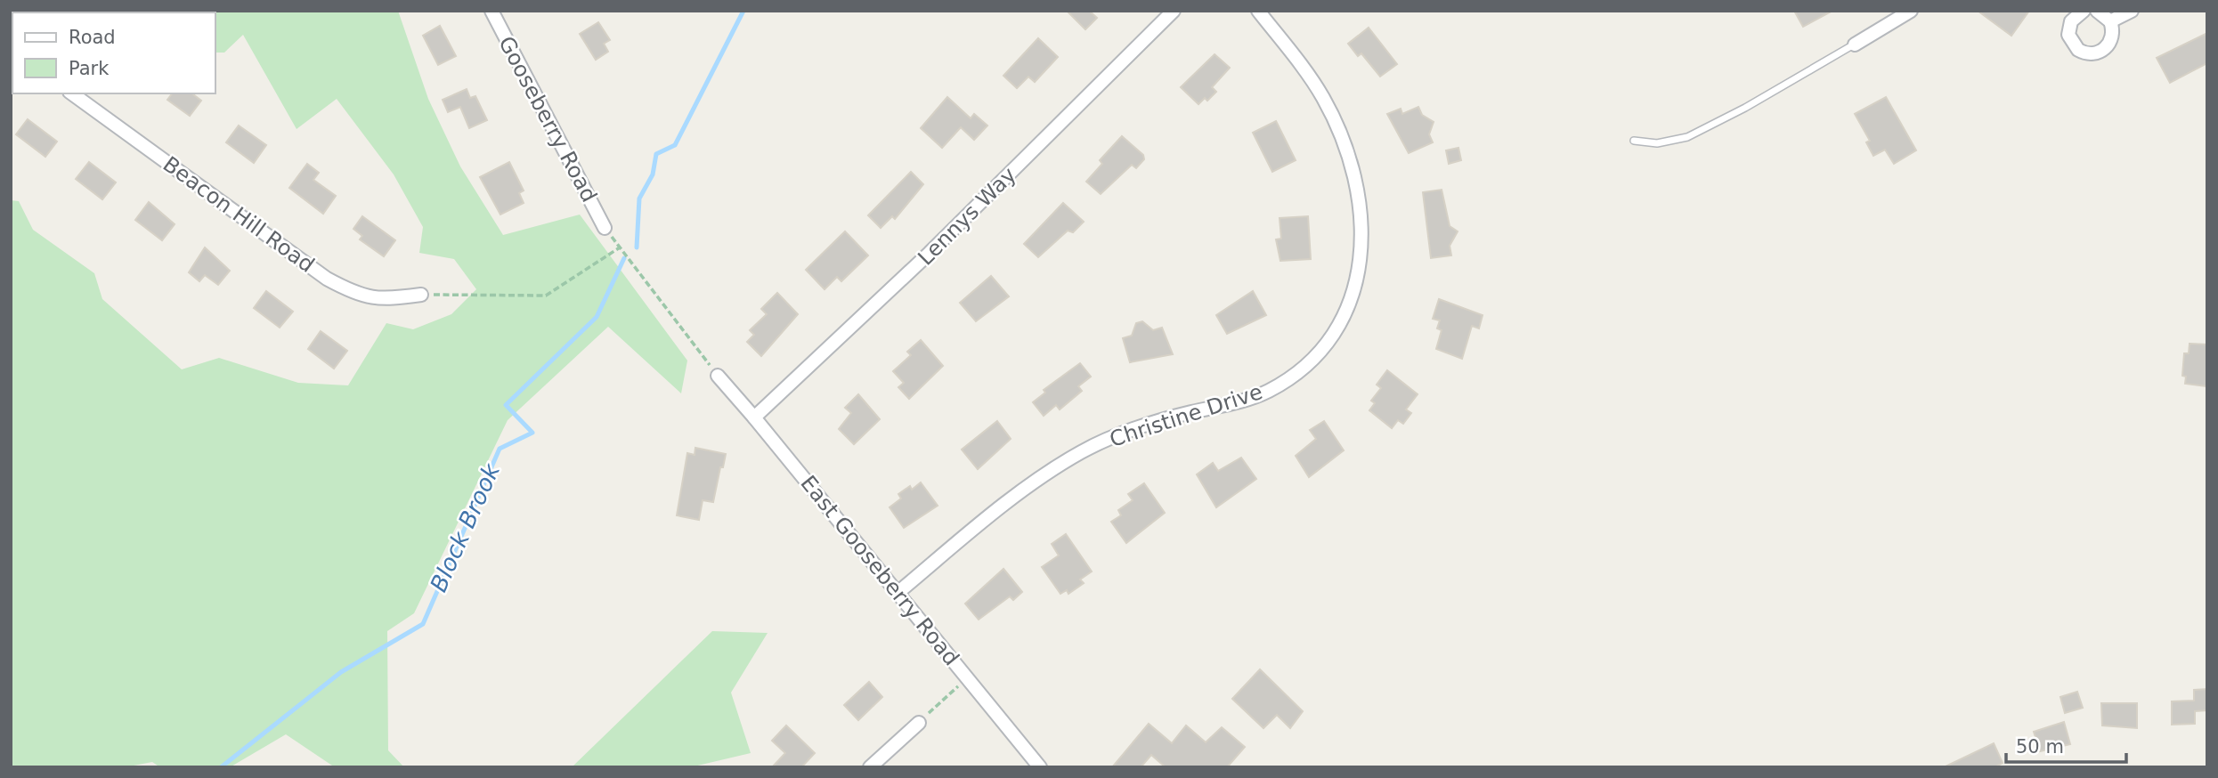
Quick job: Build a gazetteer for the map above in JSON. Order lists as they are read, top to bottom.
{
  "streets": {
    "street": [
      "Gooseberry Road",
      "Beacon Hill Road",
      "Lennys Way",
      "Christine Drive",
      "East Gooseberry Road"
    ]
  },
  "crossings": [
    ["Lennys Way", "East Gooseberry Road"],
    ["Christine Drive", "East Gooseberry Road"]
  ],
  "water": ["Block Brook"],
  "legend": ["Road", "Park"],
  "scale_bar": "50 m"
}
